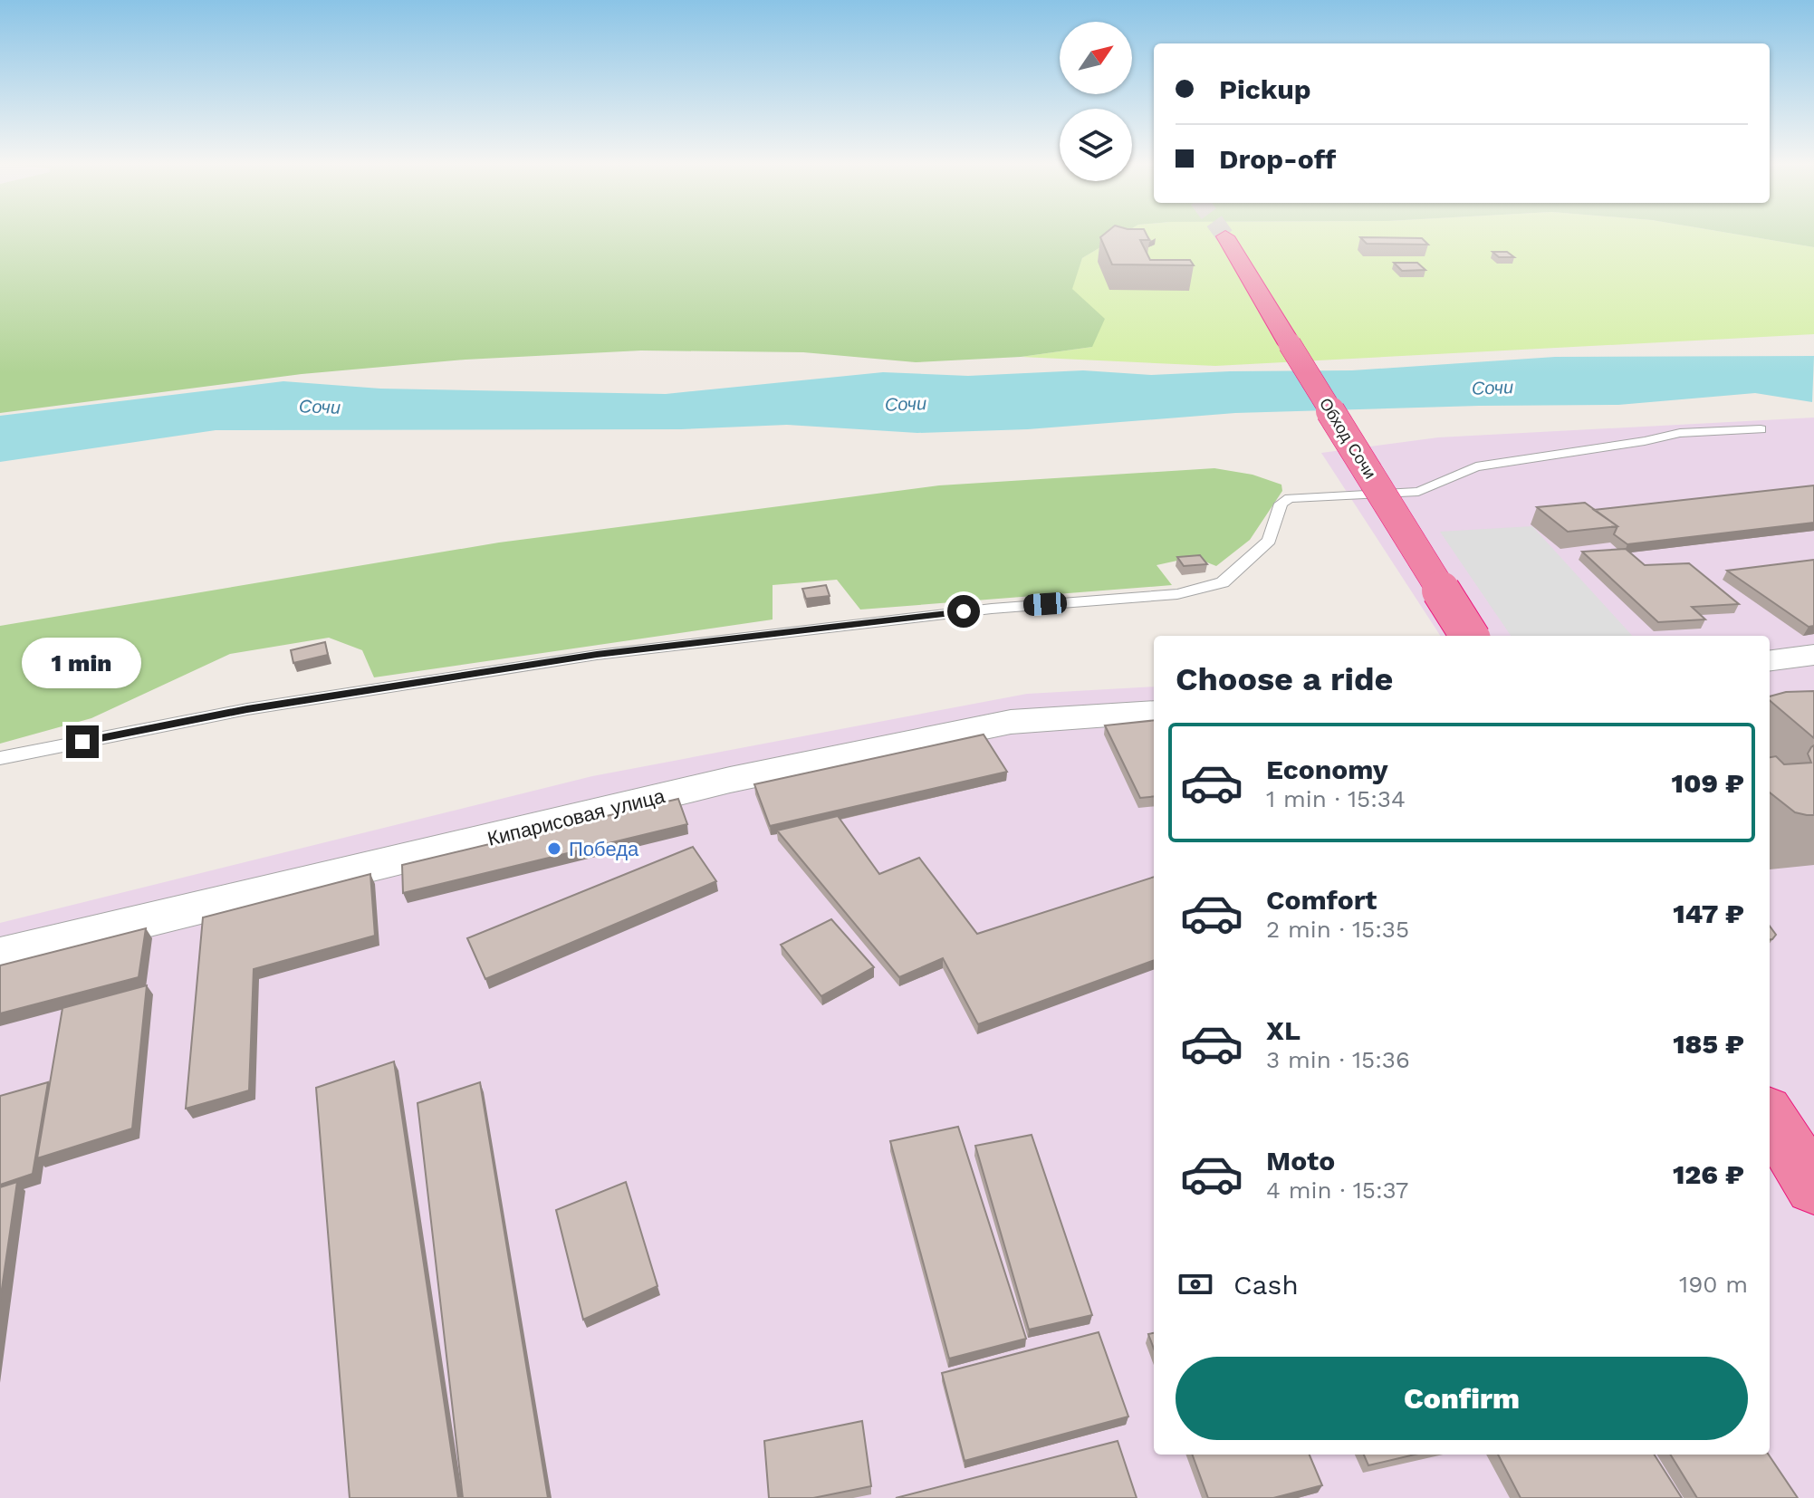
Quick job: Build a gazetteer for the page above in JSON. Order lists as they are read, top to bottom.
{
  "streets": {
    "highway": ["Обход Сочи"],
    "street": ["Кипарисовая улица"]
  },
  "water": ["Сочи"],
  "places": ["Победа"],
  "north": "top right",
  "page": {
    "banner": ["Pickup", "Drop-off"],
    "heading": "Choose a ride",
    "bubble": "1 min",
    "list": [
      {
        "name": "Economy",
        "note": "1 min · 15:34",
        "value": "109 ₽"
      },
      {
        "name": "Comfort",
        "note": "2 min · 15:35",
        "value": "147 ₽"
      },
      {
        "name": "XL",
        "note": "3 min · 15:36",
        "value": "185 ₽"
      },
      {
        "name": "Moto",
        "note": "4 min · 15:37",
        "value": "126 ₽"
      }
    ],
    "pay": ["Cash", "190 m"],
    "buttons": "Confirm"
  }
}
